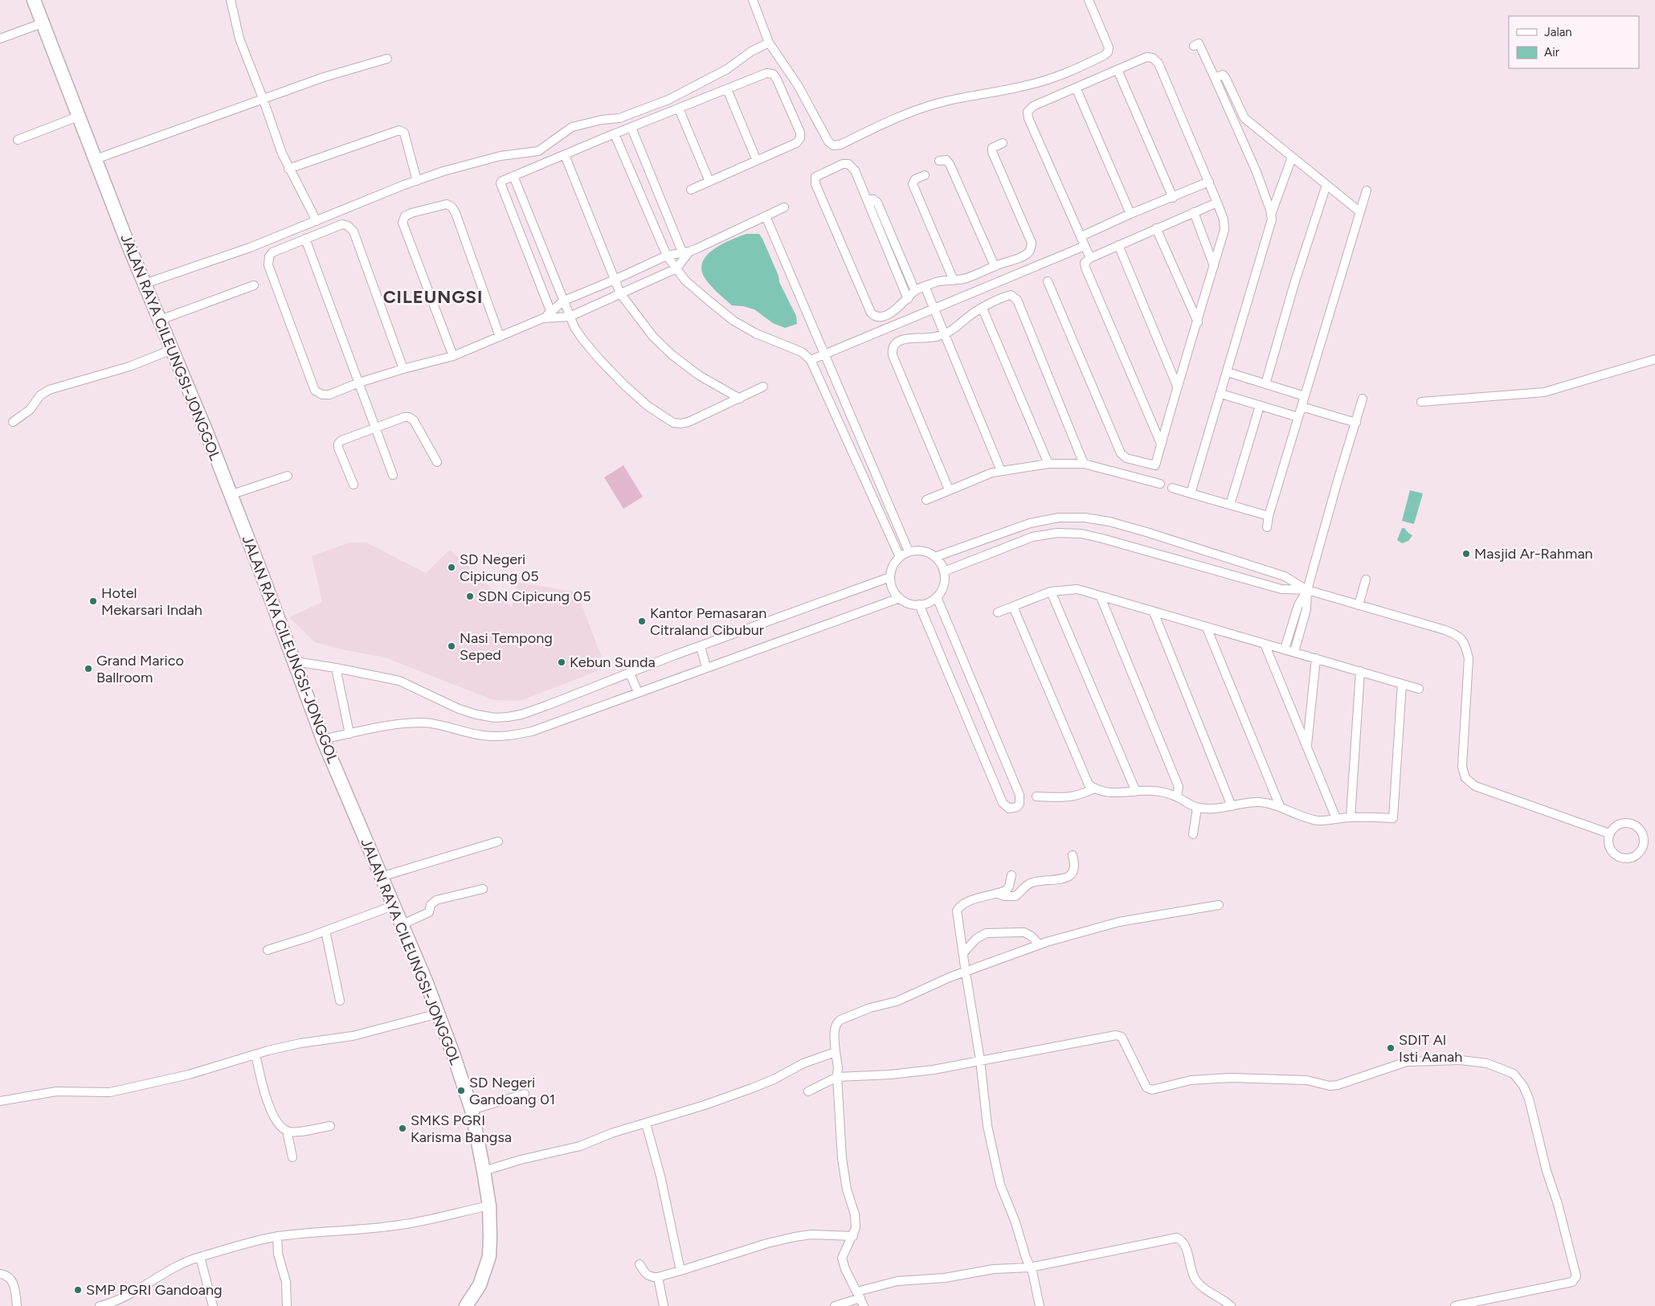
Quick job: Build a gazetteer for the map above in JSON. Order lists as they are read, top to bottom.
{
  "streets": {
    "main road": ["JALAN RAYA CILEUNGSI-JONGGOL"]
  },
  "districts": ["CILEUNGSI"],
  "places": [
    "Masjid Ar-Rahman",
    "SD Negeri Cipicung 05",
    "SDN Cipicung 05",
    "Hotel Mekarsari Indah",
    "Kantor Pemasaran Citraland Cibubur",
    "Nasi Tempong Seped",
    "Kebun Sunda",
    "Grand Marico Ballroom",
    "SDIT Al Isti Aanah",
    "SD Negeri Gandoang 01",
    "SMKS PGRI Karisma Bangsa",
    "SMP PGRI Gandoang"
  ],
  "legend": ["Jalan", "Air"]
}
